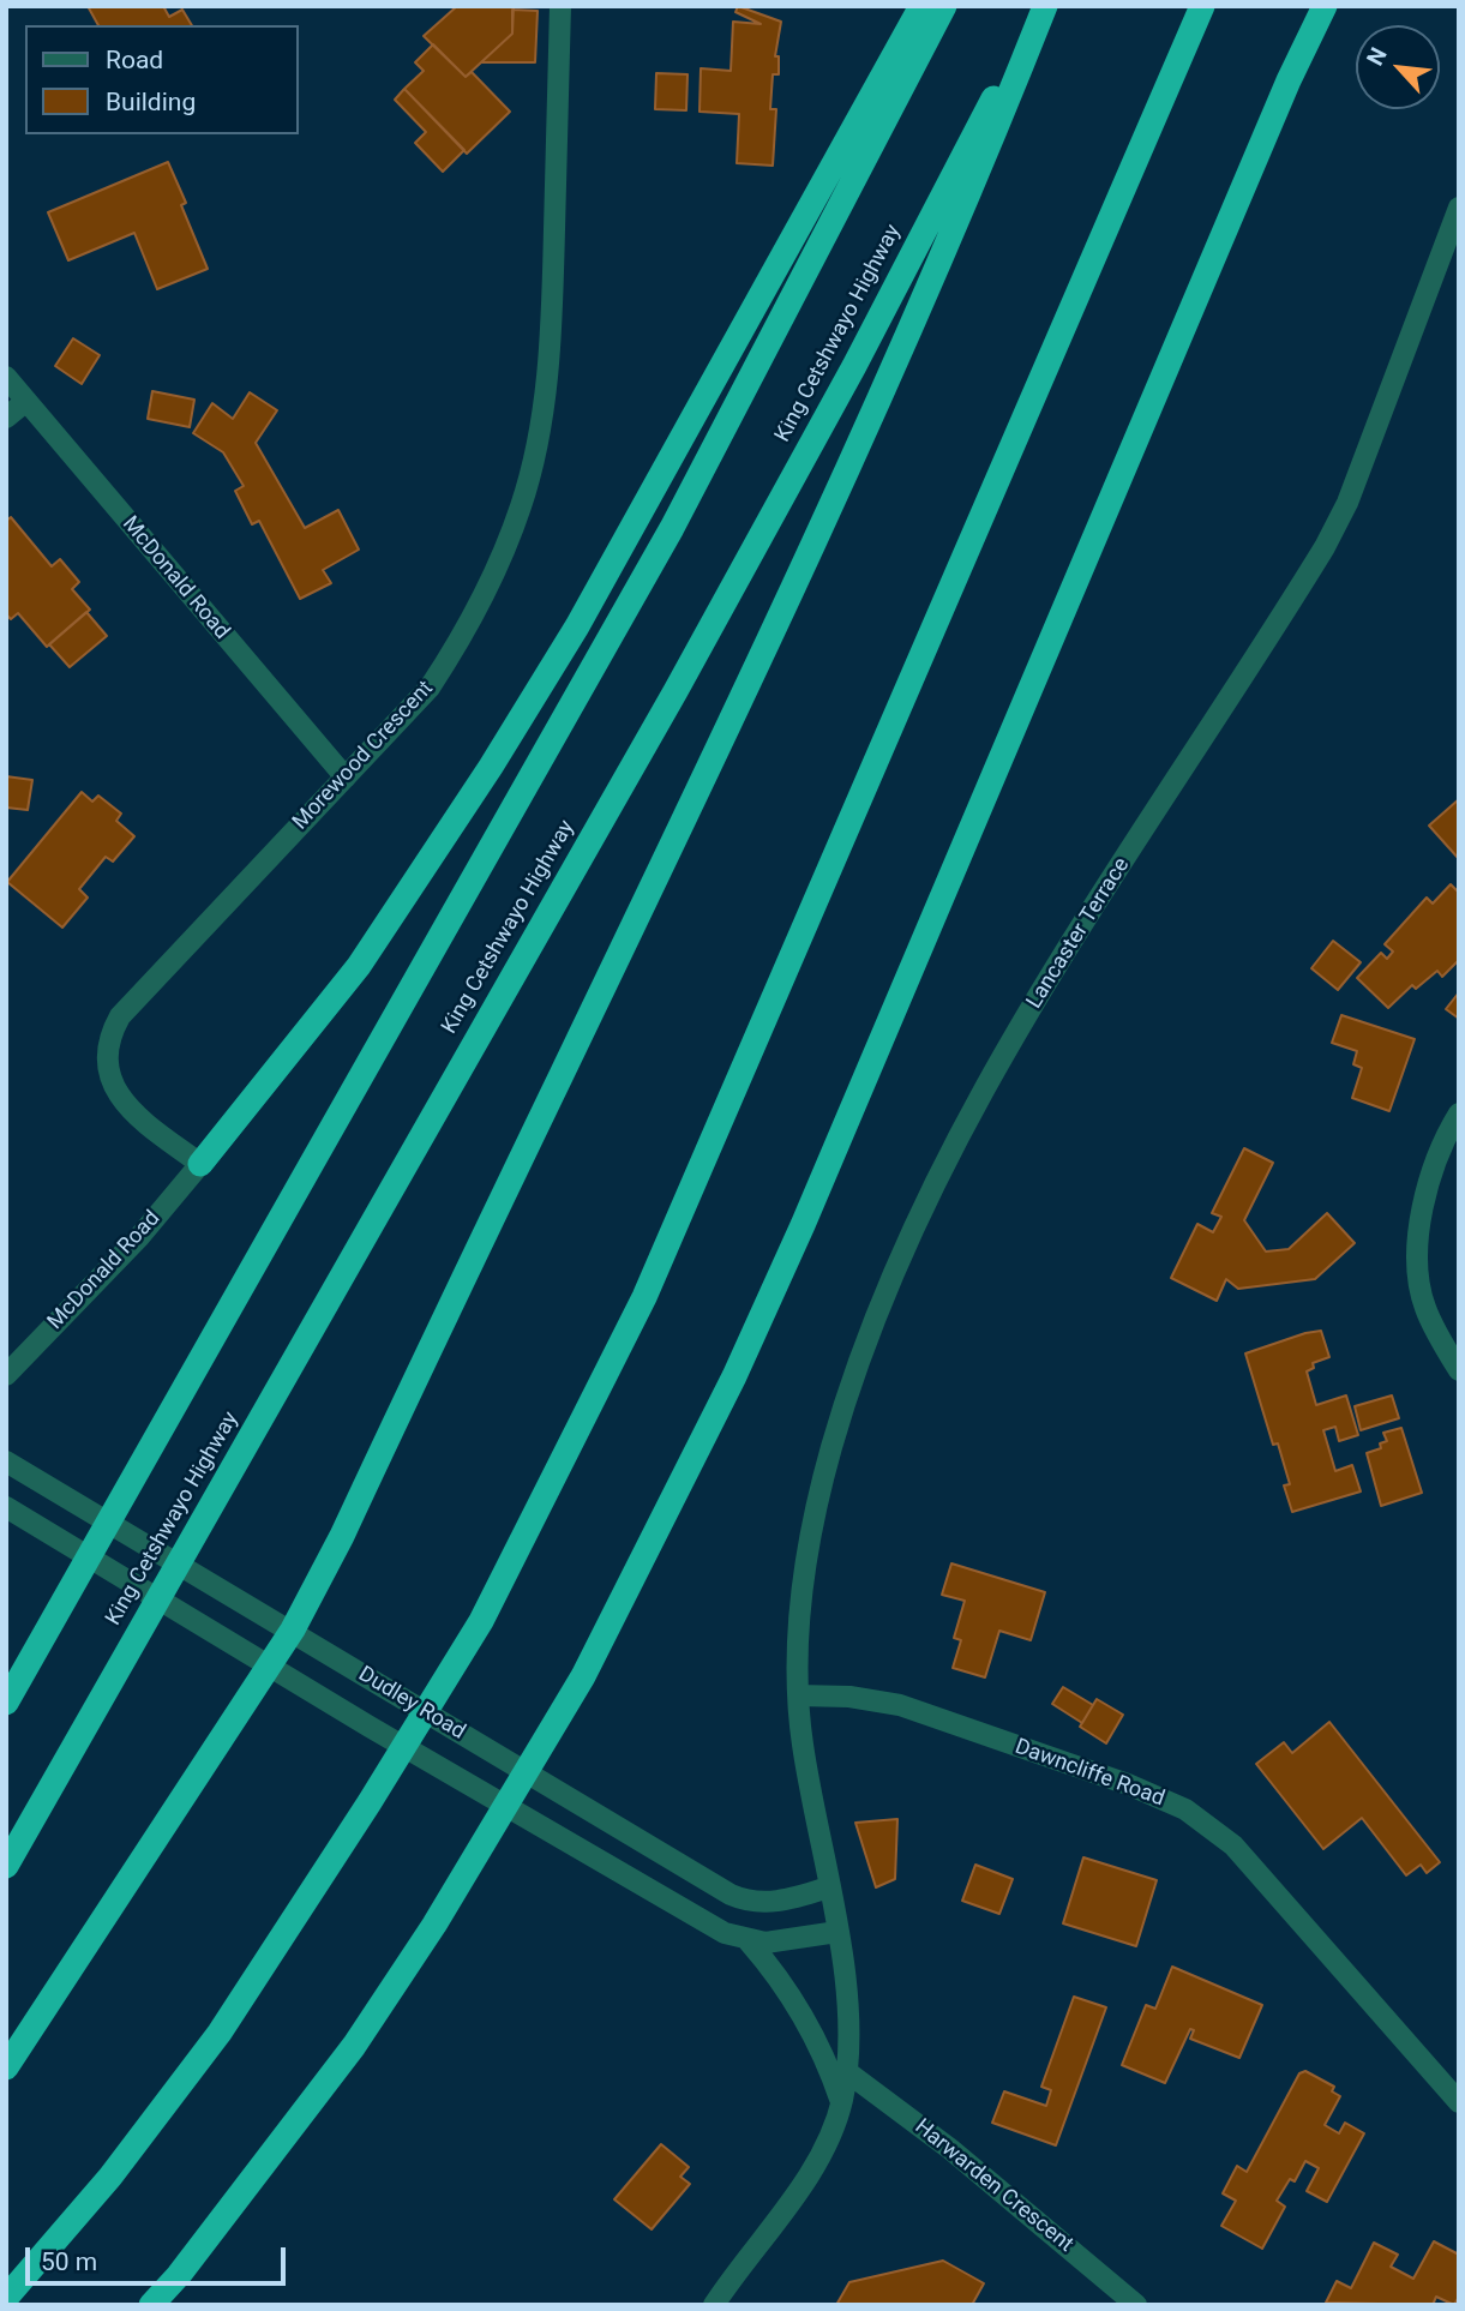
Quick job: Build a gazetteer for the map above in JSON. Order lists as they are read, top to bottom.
{
  "streets": {
    "highway": ["King Cetshwayo Highway"],
    "street": [
      "McDonald Road",
      "Morewood Crescent",
      "Lancaster Terrace",
      "Dudley Road",
      "Dawncliffe Road",
      "Harwarden Crescent"
    ]
  },
  "crossings": [
    ["McDonald Road", "Morewood Crescent"],
    ["Lancaster Terrace", "Dawncliffe Road"]
  ],
  "legend": ["Road", "Building"],
  "scale_bar": "50 m",
  "north": "top left"
}
